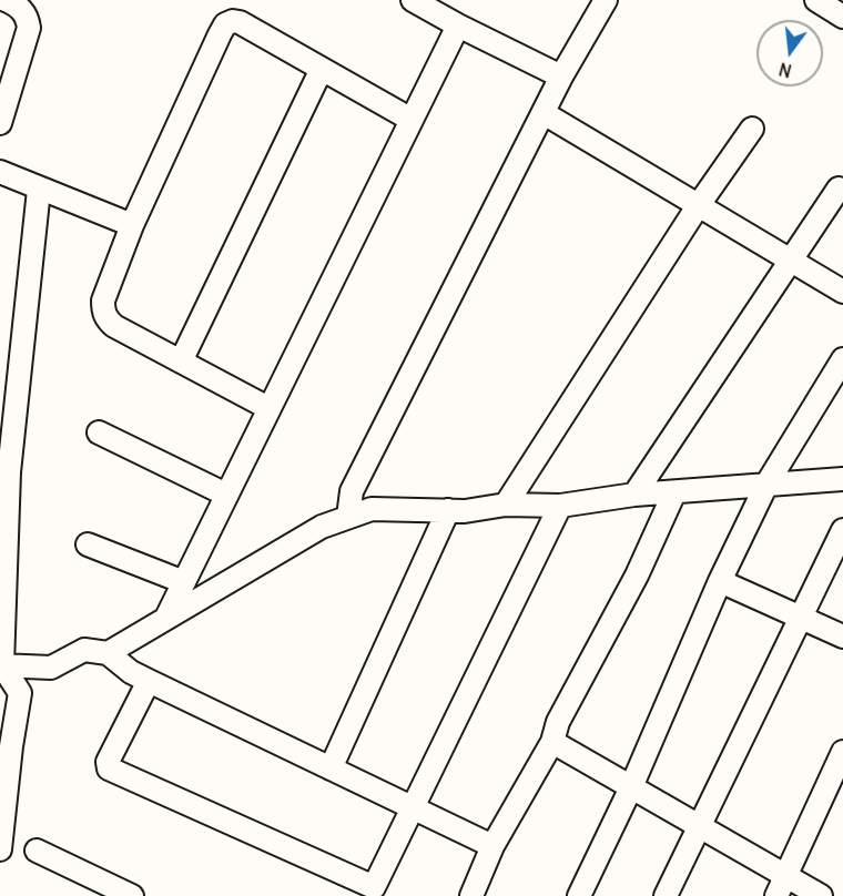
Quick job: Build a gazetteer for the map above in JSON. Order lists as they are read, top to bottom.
{
  "north": "bottom"
}
